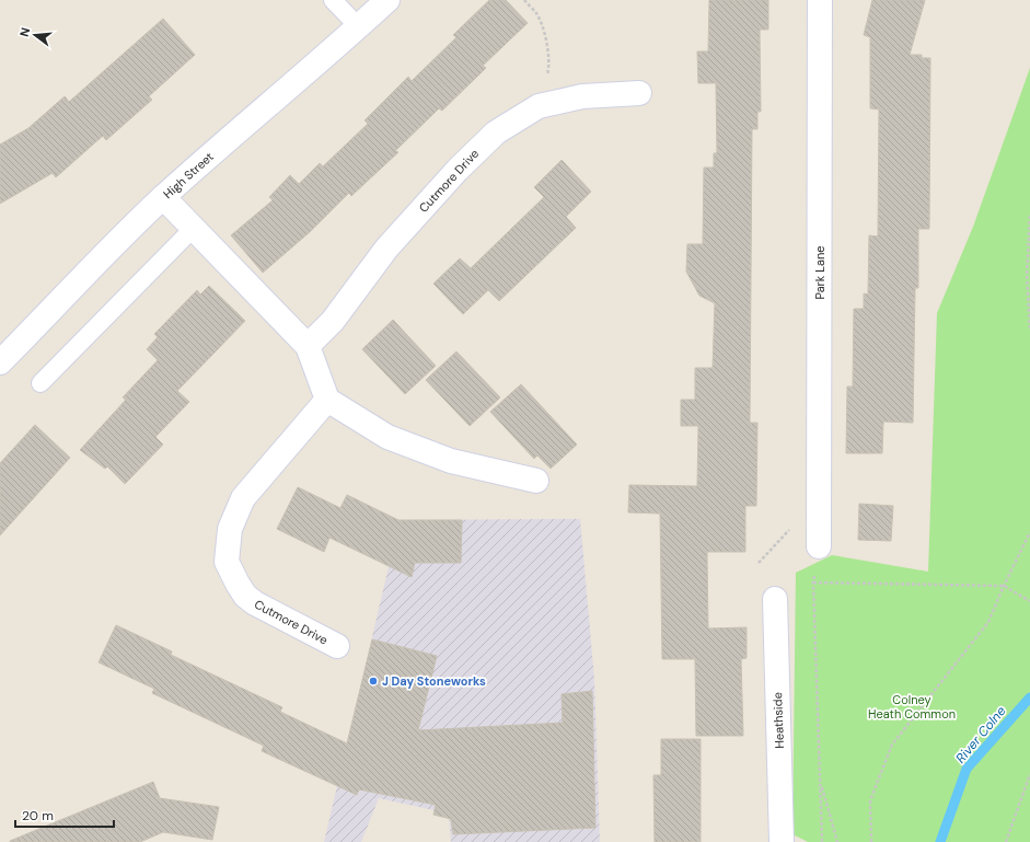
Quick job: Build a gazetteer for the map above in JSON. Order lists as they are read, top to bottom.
{
  "streets": {
    "street": [
      "High Street",
      "Cutmore Drive",
      "Park Lane",
      "Heathside"
    ]
  },
  "water": ["River Colne"],
  "parks": ["Colney Heath Common"],
  "places": ["J Day Stoneworks"],
  "scale_bar": "20 m",
  "north": "left"
}
